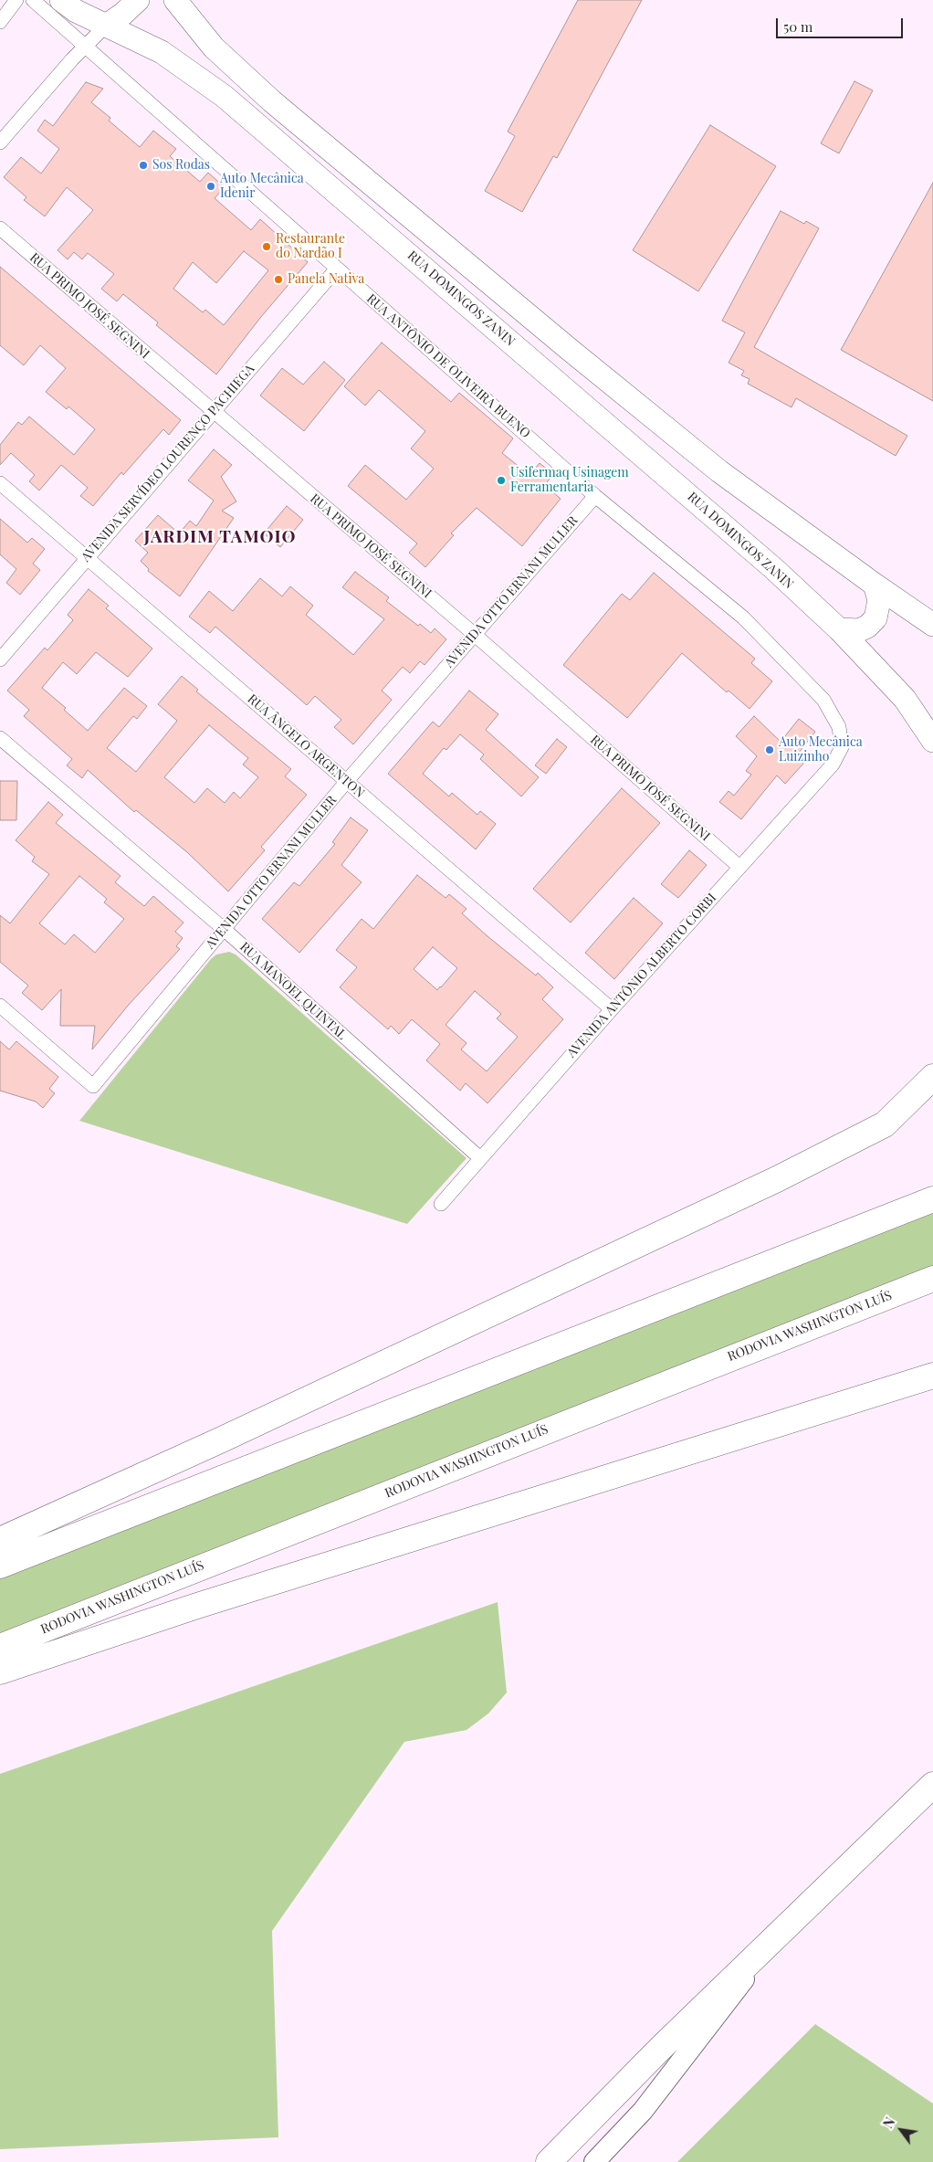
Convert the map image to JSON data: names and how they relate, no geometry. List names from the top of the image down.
{
  "streets": {
    "highway": ["RODOVIA WASHINGTON LUÍS"],
    "main road": ["RUA DOMINGOS ZANIN"],
    "street": [
      "RUA PRIMO JOSÉ SEGNINI",
      "RUA ANTÔNIO DE OLIVEIRA BUENO",
      "AVENIDA SERVÍDEO LOURENÇO PACHIEGA",
      "AVENIDA OTTO ERNANI MULLER",
      "RUA ÂNGELO ARGENTON",
      "AVENIDA ANTÔNIO ALBERTO CORBI",
      "RUA MANOEL QUINTAL"
    ]
  },
  "crossings": [
    ["RUA PRIMO JOSÉ SEGNINI", "AVENIDA SERVÍDEO LOURENÇO PACHIEGA"],
    ["RUA PRIMO JOSÉ SEGNINI", "AVENIDA OTTO ERNANI MULLER"],
    ["RUA PRIMO JOSÉ SEGNINI", "AVENIDA ANTÔNIO ALBERTO CORBI"],
    ["RUA ANTÔNIO DE OLIVEIRA BUENO", "AVENIDA SERVÍDEO LOURENÇO PACHIEGA"],
    ["RUA ANTÔNIO DE OLIVEIRA BUENO", "AVENIDA OTTO ERNANI MULLER"],
    ["RUA ANTÔNIO DE OLIVEIRA BUENO", "AVENIDA ANTÔNIO ALBERTO CORBI"],
    ["AVENIDA SERVÍDEO LOURENÇO PACHIEGA", "RUA ÂNGELO ARGENTON"],
    ["AVENIDA OTTO ERNANI MULLER", "RUA ÂNGELO ARGENTON"],
    ["AVENIDA OTTO ERNANI MULLER", "RUA MANOEL QUINTAL"],
    ["RUA ÂNGELO ARGENTON", "AVENIDA ANTÔNIO ALBERTO CORBI"],
    ["AVENIDA ANTÔNIO ALBERTO CORBI", "RUA MANOEL QUINTAL"]
  ],
  "districts": ["JARDIM TAMOIO"],
  "places": [
    "Sos Rodas",
    "Auto Mecânica Idenir",
    "Restaurante do Nardão I",
    "Panela Nativa",
    "Usifermaq Usinagem Ferramentaria",
    "Auto Mecânica Luizinho"
  ],
  "scale_bar": "50 m",
  "north": "top left"
}
